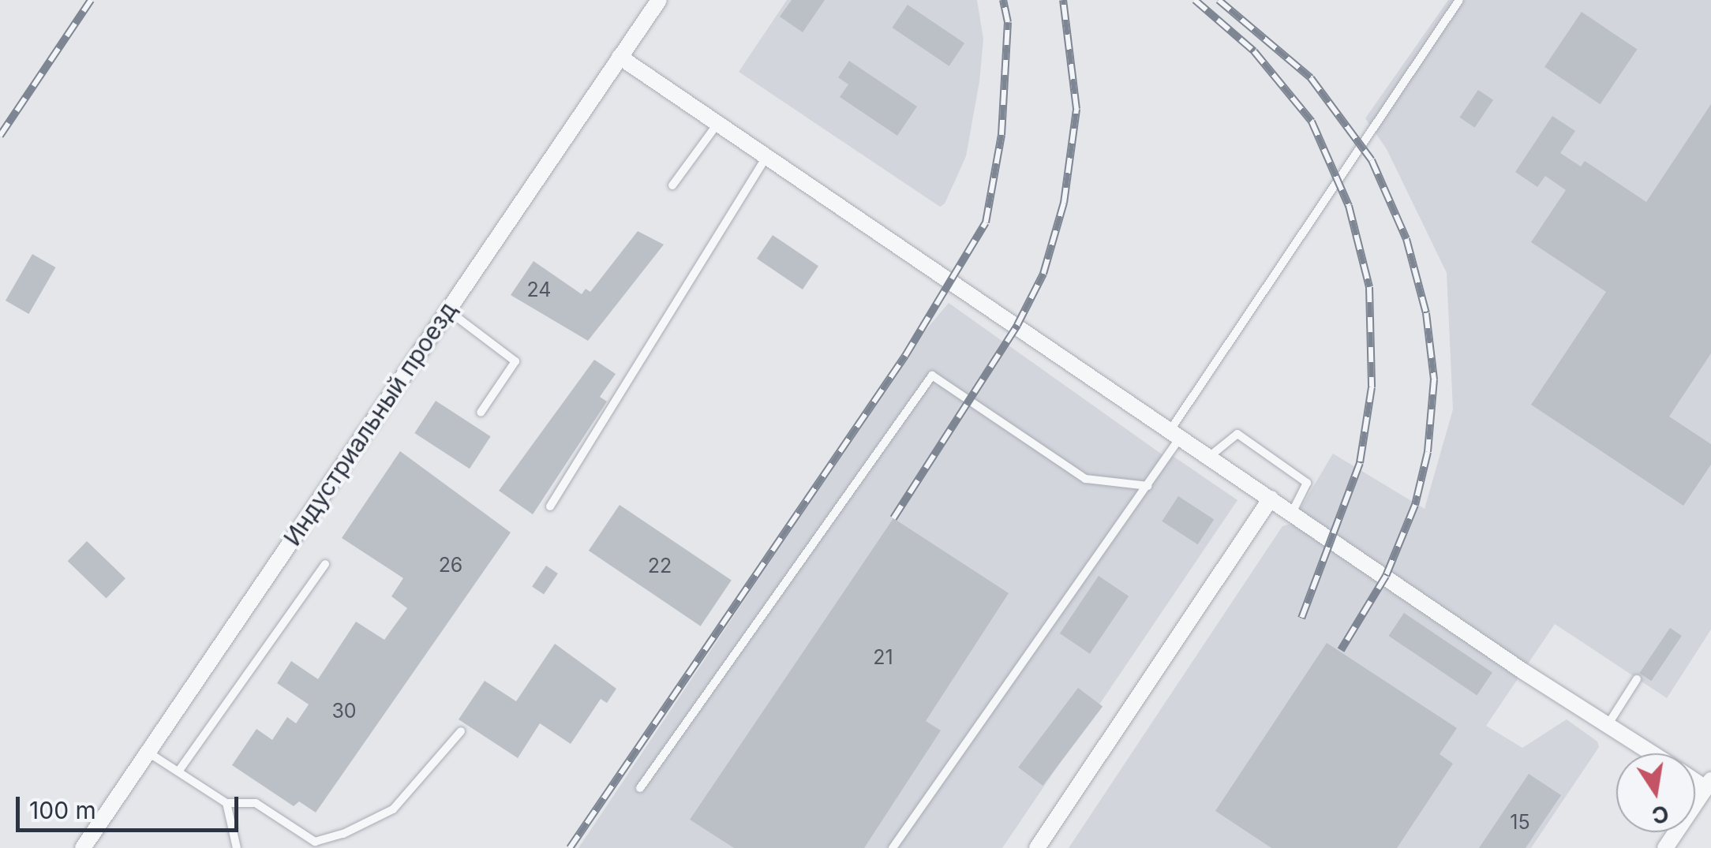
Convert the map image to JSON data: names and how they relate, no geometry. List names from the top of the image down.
{
  "streets": {
    "street": ["Индустриальный проезд"]
  },
  "house_numbers": [
    "24",
    "26",
    "22",
    "21",
    "30",
    "15"
  ],
  "scale_bar": "100 m",
  "north": "bottom"
}
